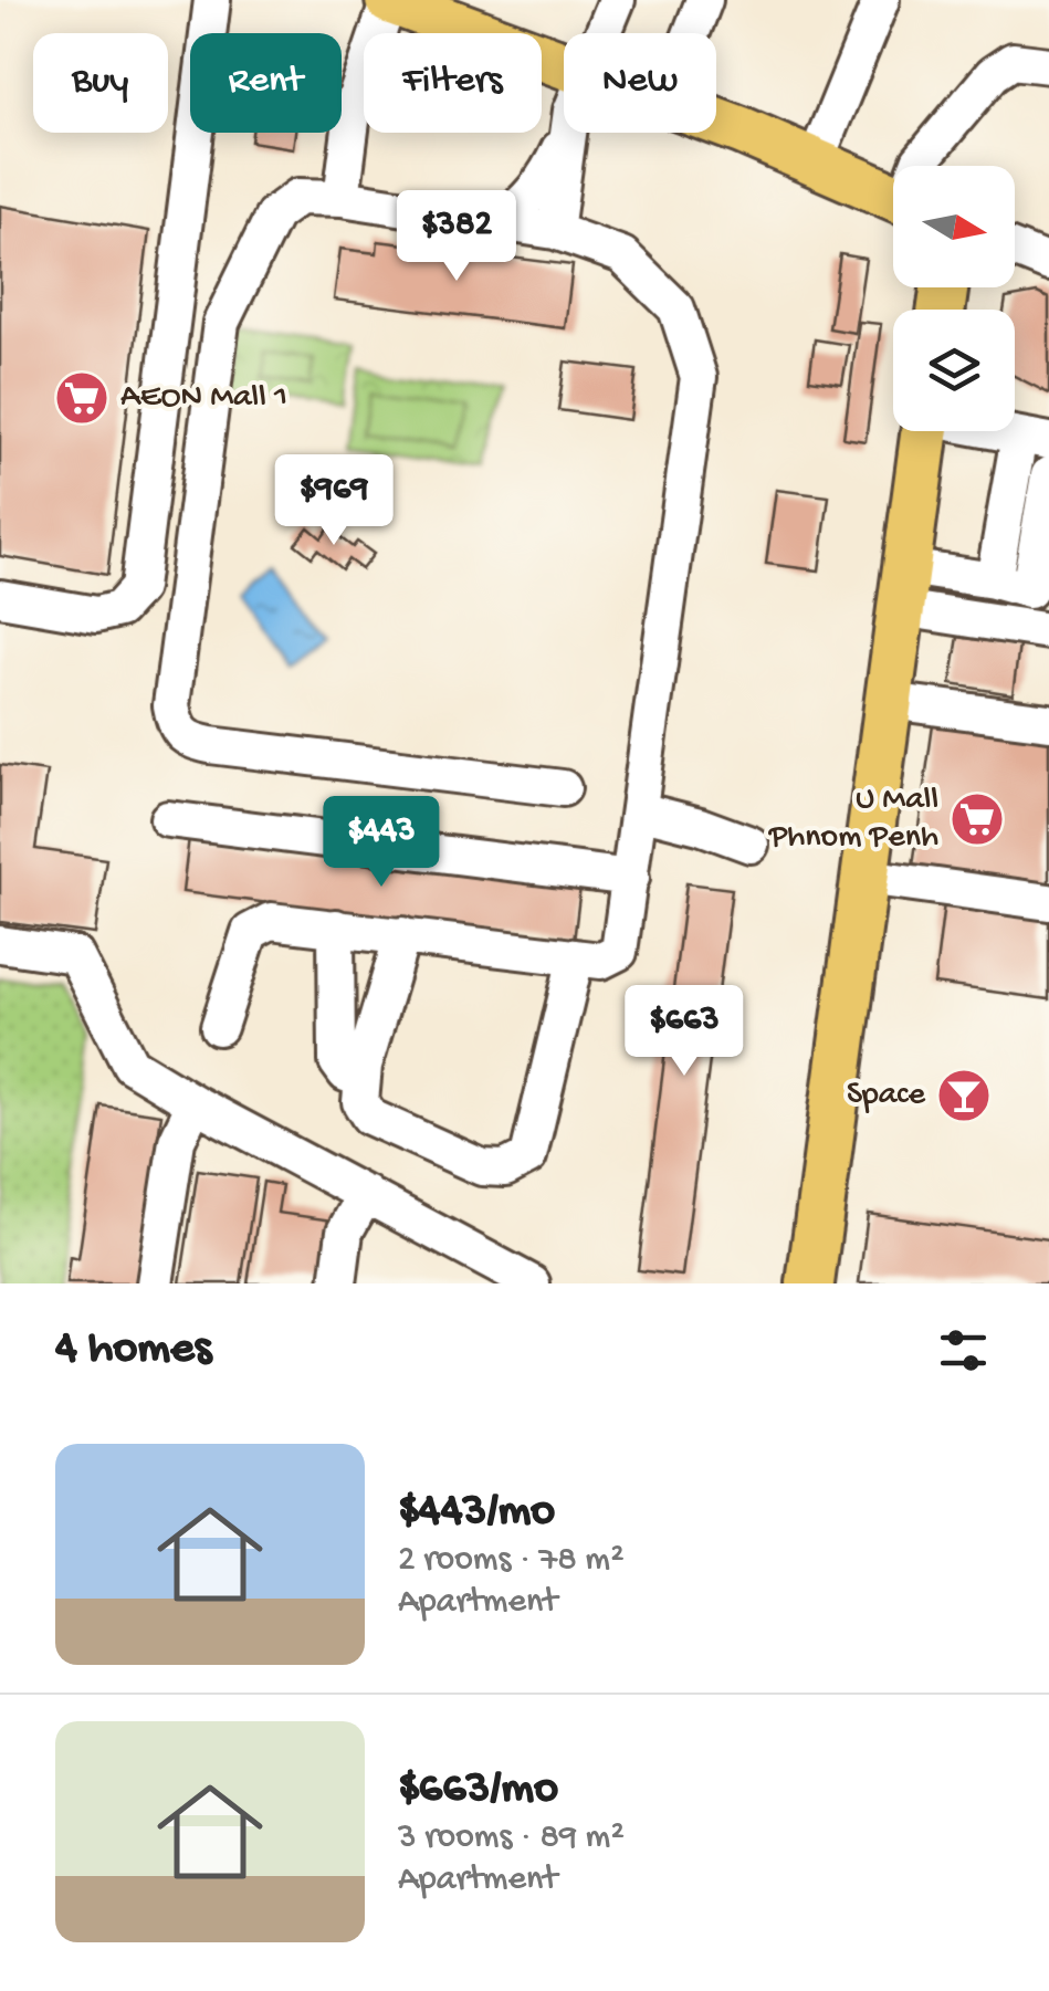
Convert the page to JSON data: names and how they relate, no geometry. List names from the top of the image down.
{
  "places": {
    "supermarket": ["AEON Mall 1", "U Mall Phnom Penh"],
    "bar": ["Space"]
  },
  "north": "right",
  "page": {
    "chip": [
      "Buy",
      "Rent",
      "Filters",
      "New"
    ],
    "price": [
      "$382",
      "$969",
      "$443",
      "$663"
    ],
    "heading": "4 homes",
    "list": [
      {
        "name": "$443/mo",
        "note": "2 rooms · 78 m² · Apartment"
      },
      {
        "name": "$663/mo",
        "note": "3 rooms · 89 m² · Apartment"
      }
    ]
  }
}
